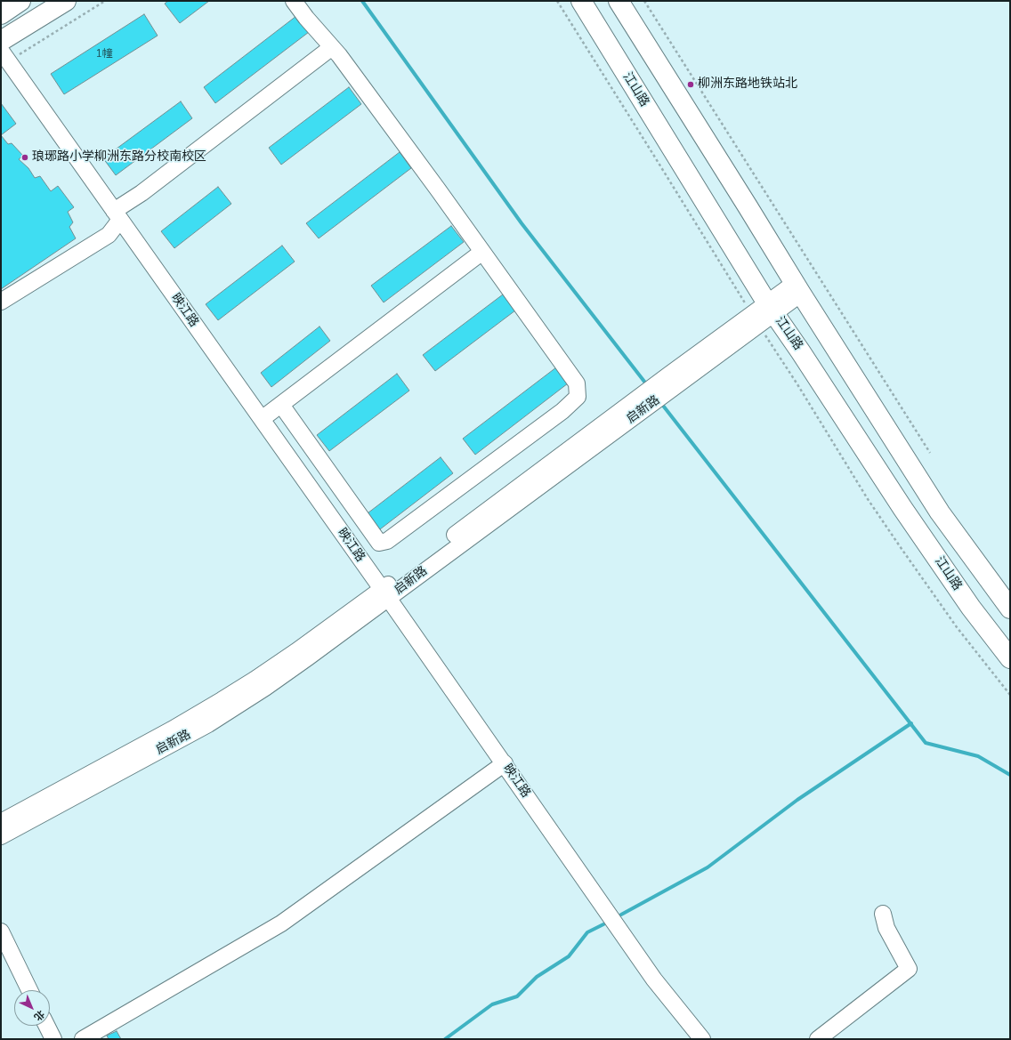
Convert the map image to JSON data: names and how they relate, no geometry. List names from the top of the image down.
{
  "streets": {
    "main road": ["江山路"],
    "street": ["映江路", "启新路"]
  },
  "crossings": [
    ["江山路", "启新路"],
    ["映江路", "启新路"]
  ],
  "places": ["柳洲东路地铁站北", "琅琊路小学柳洲东路分校南校区"],
  "house_numbers": ["1幢"],
  "north": "bottom right"
}
